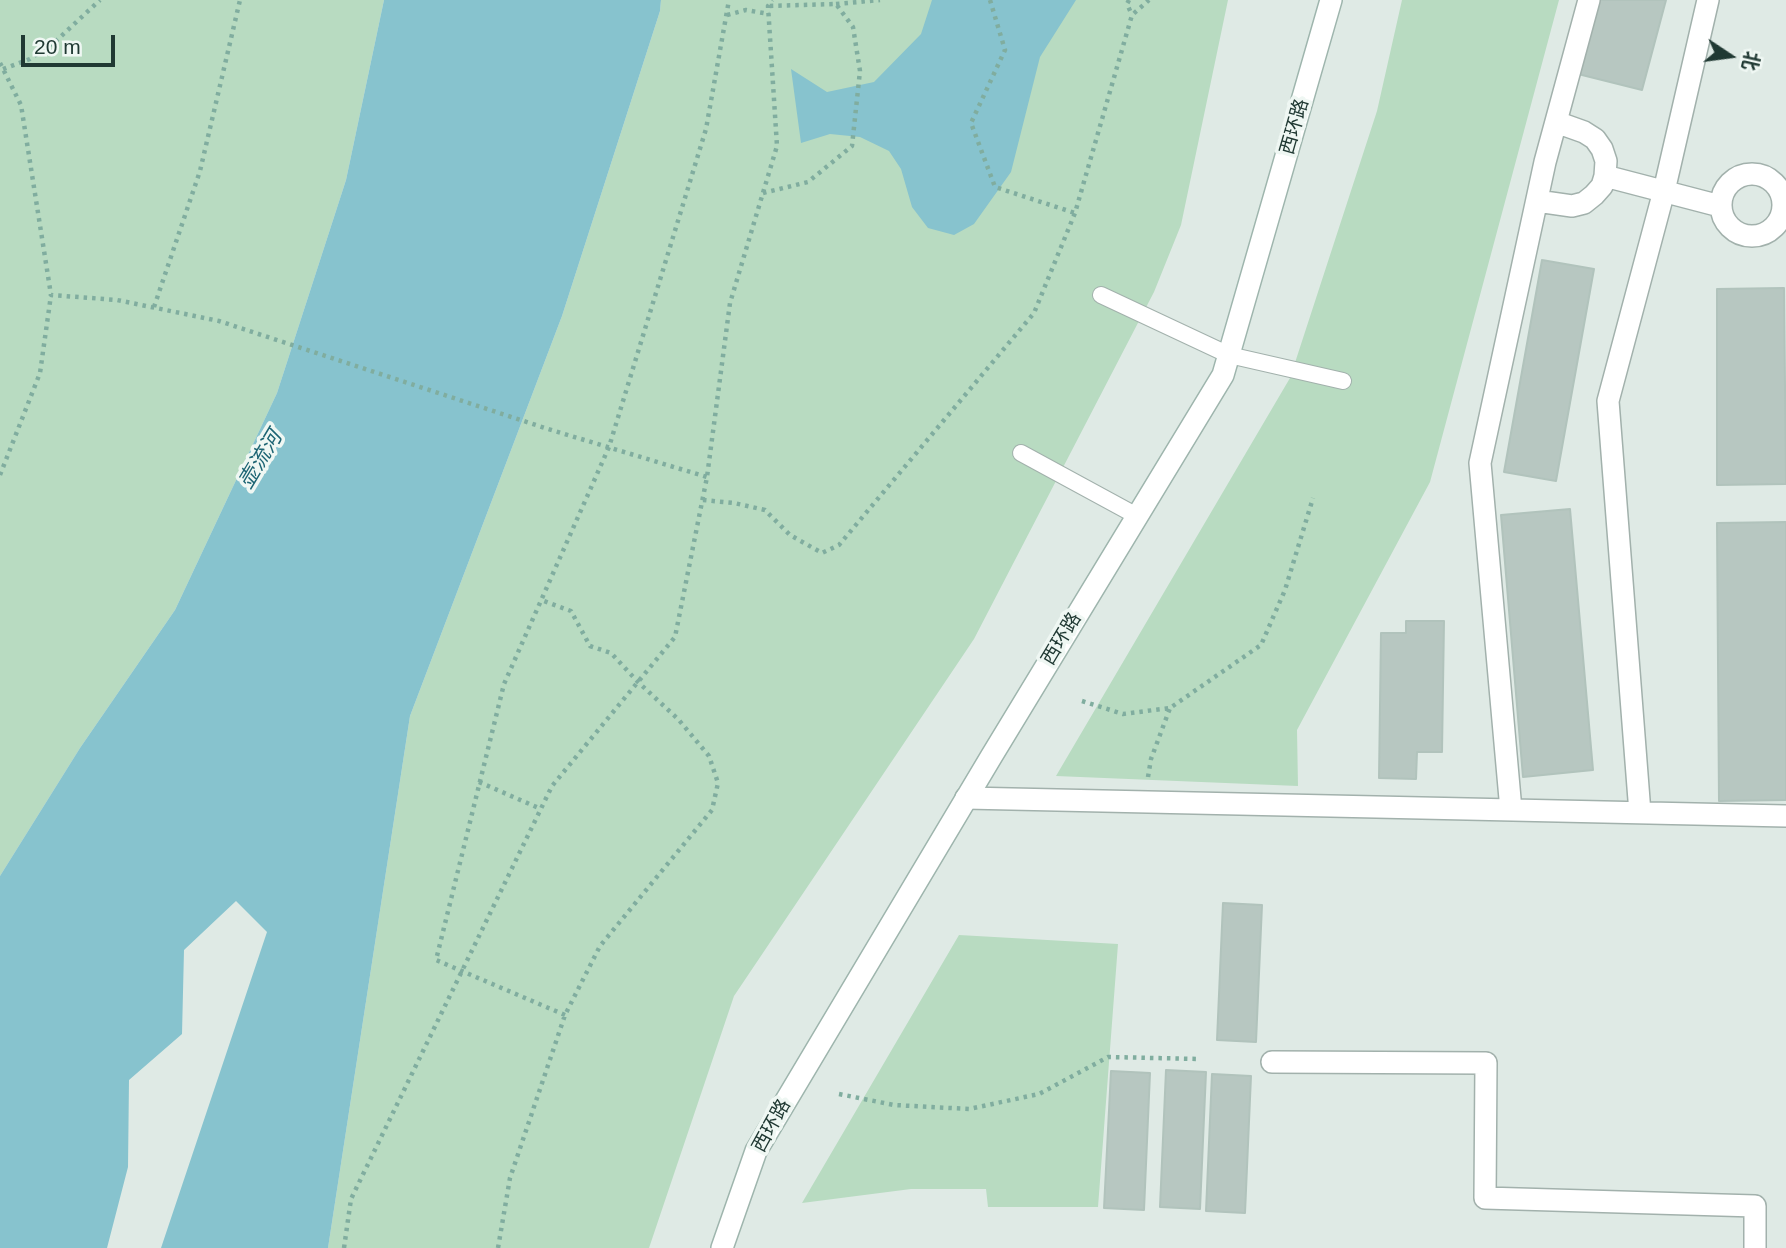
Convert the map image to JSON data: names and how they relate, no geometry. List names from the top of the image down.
{
  "streets": {
    "street": ["西环路"]
  },
  "water": ["壶流河"],
  "scale_bar": "20 m",
  "north": "right"
}
